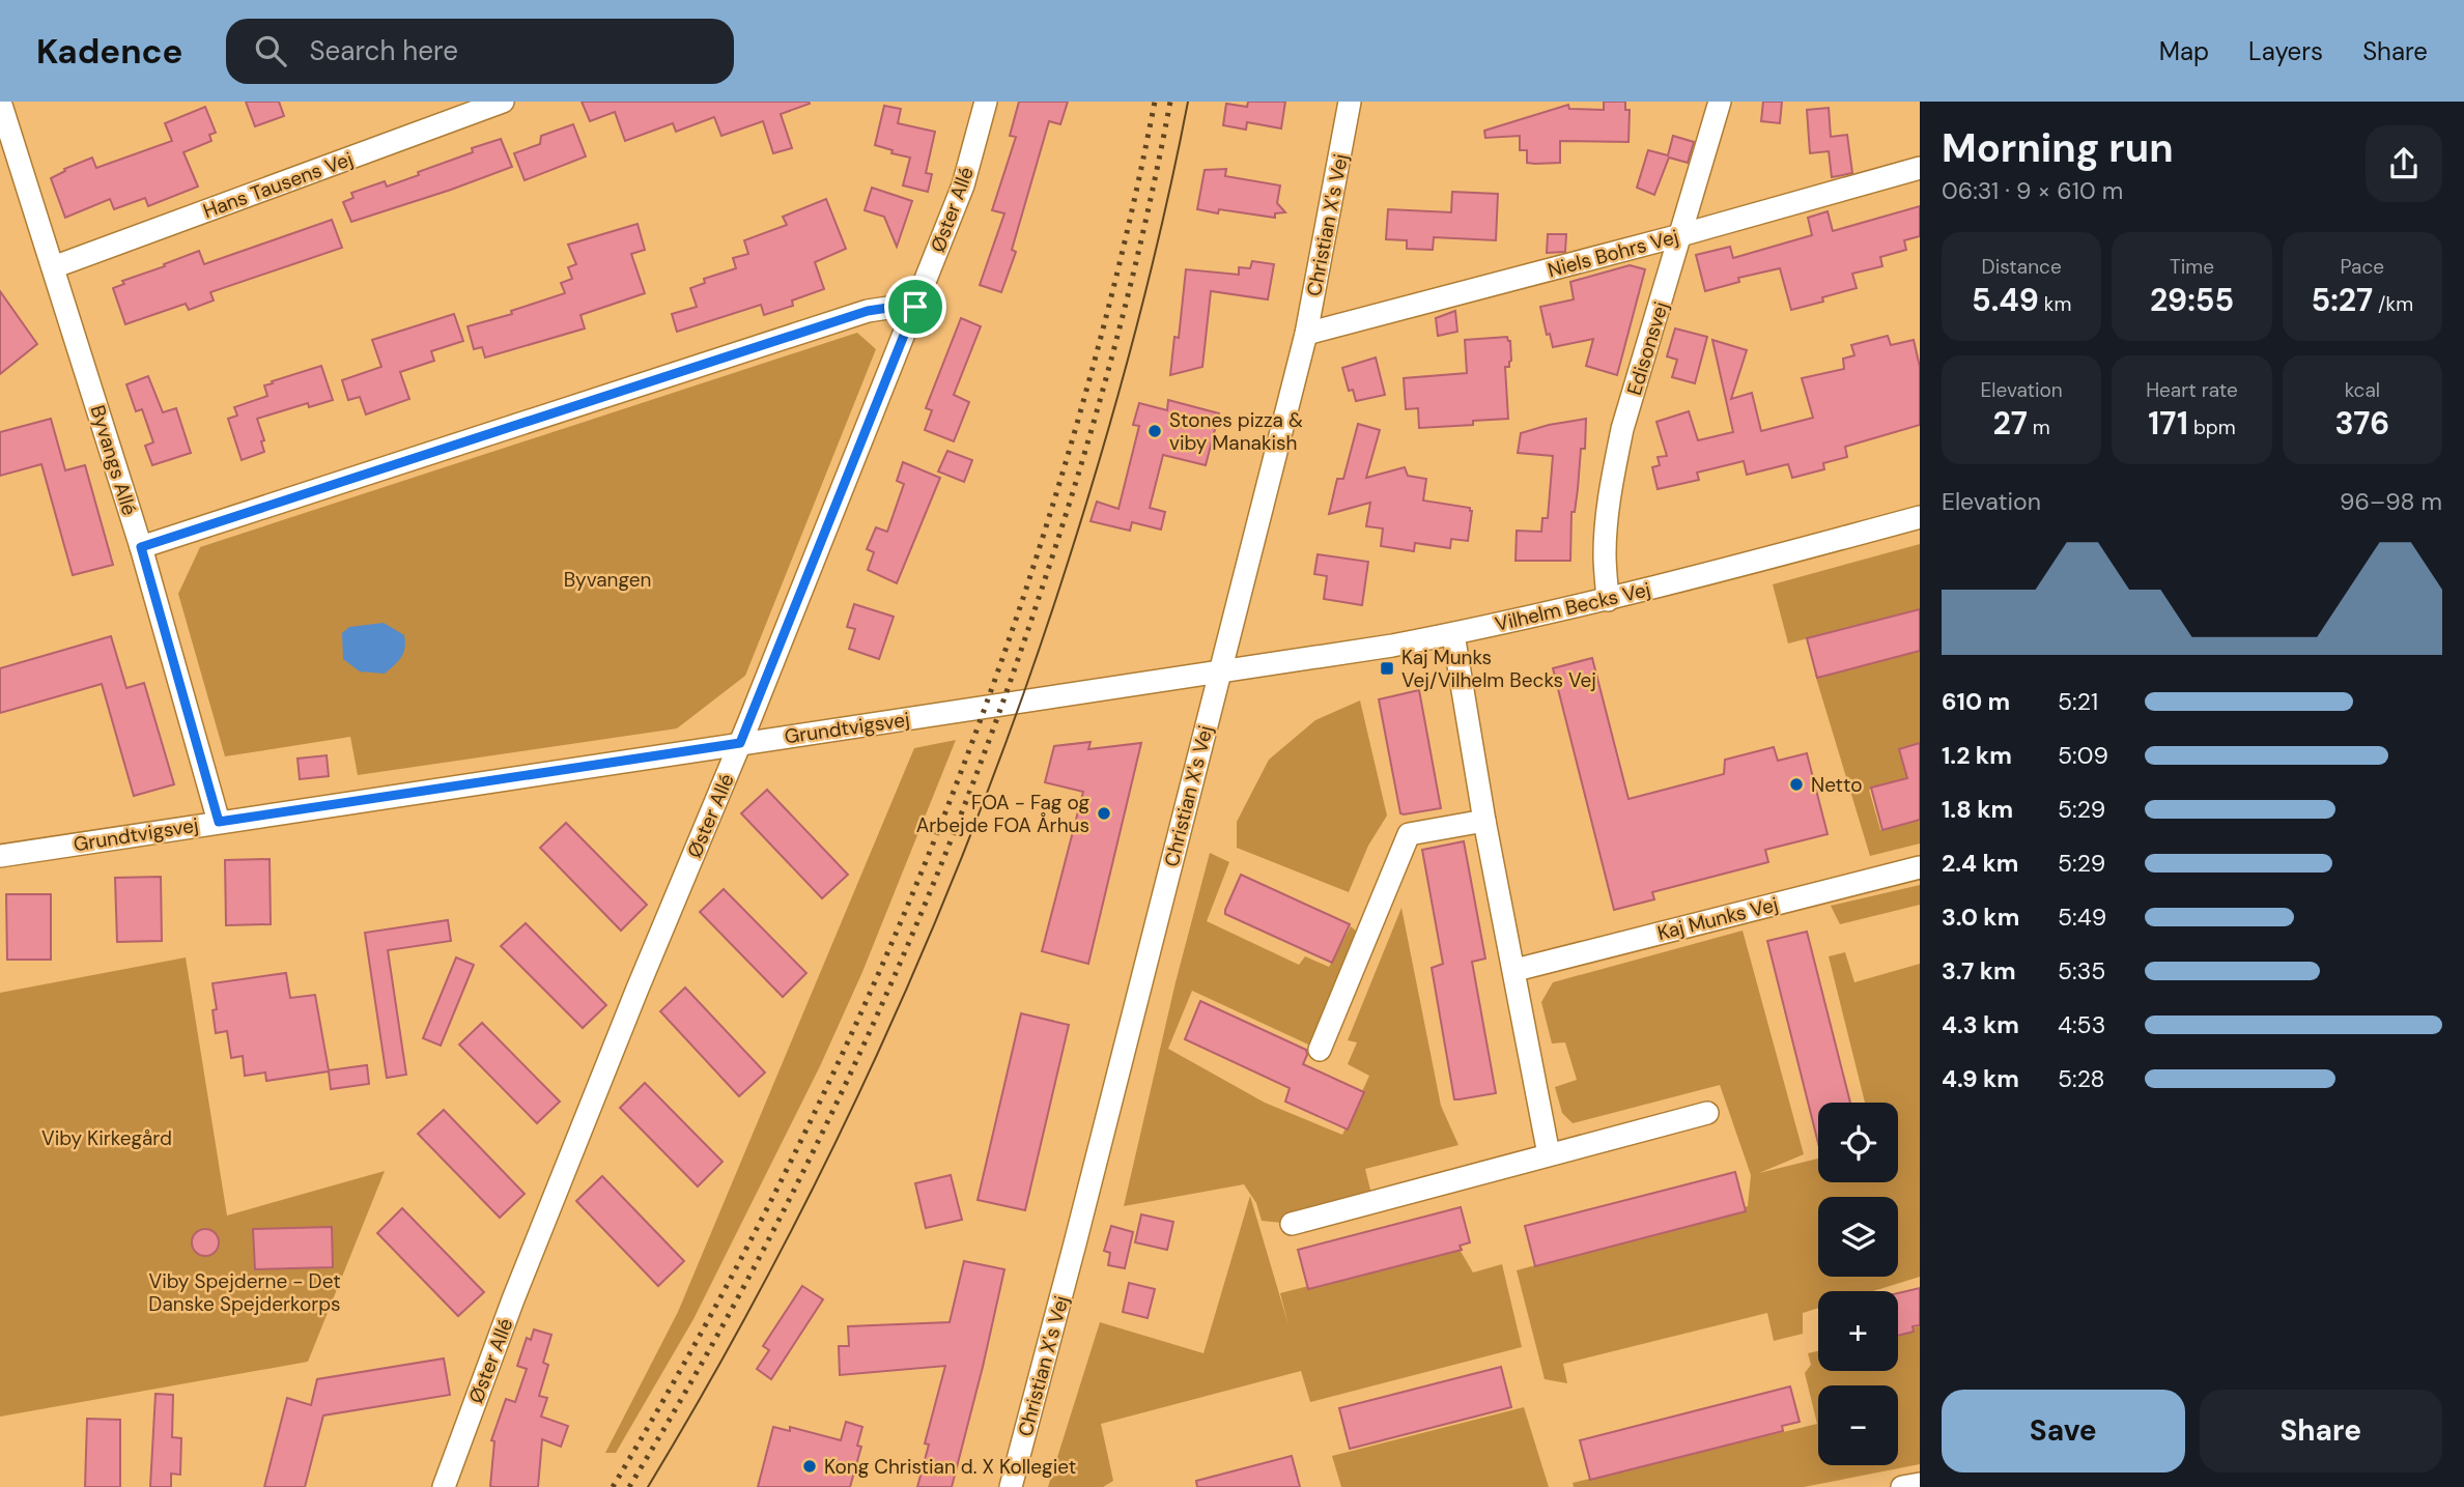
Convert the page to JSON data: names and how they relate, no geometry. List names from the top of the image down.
{
  "streets": {
    "street": [
      "Hans Tausens Vej",
      "Øster Allé",
      "Christian X's Vej",
      "Niels Bohrs Vej",
      "Edisonsvej",
      "Byvangs Allé",
      "Vilhelm Becks Vej",
      "Grundtvigsvej",
      "Kaj Munks Vej"
    ]
  },
  "crossings": [
    ["Hans Tausens Vej", "Byvangs Allé"],
    ["Øster Allé", "Grundtvigsvej"],
    ["Christian X's Vej", "Niels Bohrs Vej"],
    ["Christian X's Vej", "Vilhelm Becks Vej"],
    ["Christian X's Vej", "Grundtvigsvej"],
    ["Niels Bohrs Vej", "Edisonsvej"],
    ["Edisonsvej", "Vilhelm Becks Vej"],
    ["Byvangs Allé", "Grundtvigsvej"],
    ["Vilhelm Becks Vej", "Grundtvigsvej"]
  ],
  "parks": ["Byvangen", "Viby Kirkegård", "Viby Spejderne - Det Danske Spejderkorps"],
  "places": {
    "other": [
      "Stones pizza & viby Manakish",
      "Netto",
      "FOA - Fag og Arbejde FOA Århus",
      "Kong Christian d. X Kollegiet"
    ],
    "transit": ["Kaj Munks Vej/Vilhelm Becks Vej"]
  },
  "page": {
    "header": "Kadence",
    "search": "Search here",
    "nav": ["Map", "Layers", "Share"],
    "heading": ["Morning run", "06:31 · 9 × 610 m"],
    "stats": [
      ["Distance", "5.49 km"],
      ["Time", "29:55"],
      ["Pace", "5:27 /km"],
      ["Elevation", "27 m"],
      ["Heart rate", "171 bpm"],
      ["kcal", "376"]
    ],
    "chart": ["Elevation", "96–98 m"],
    "list": [
      {
        "name": "610 m",
        "note": "5:21"
      },
      {
        "name": "1.2 km",
        "note": "5:09"
      },
      {
        "name": "1.8 km",
        "note": "5:29"
      },
      {
        "name": "2.4 km",
        "note": "5:29"
      },
      {
        "name": "3.0 km",
        "note": "5:49"
      },
      {
        "name": "3.7 km",
        "note": "5:35"
      },
      {
        "name": "4.3 km",
        "note": "4:53"
      },
      {
        "name": "4.9 km",
        "note": "5:28"
      }
    ],
    "map_buttons": ["+", "−"],
    "buttons": ["Save", "Share"]
  }
}
